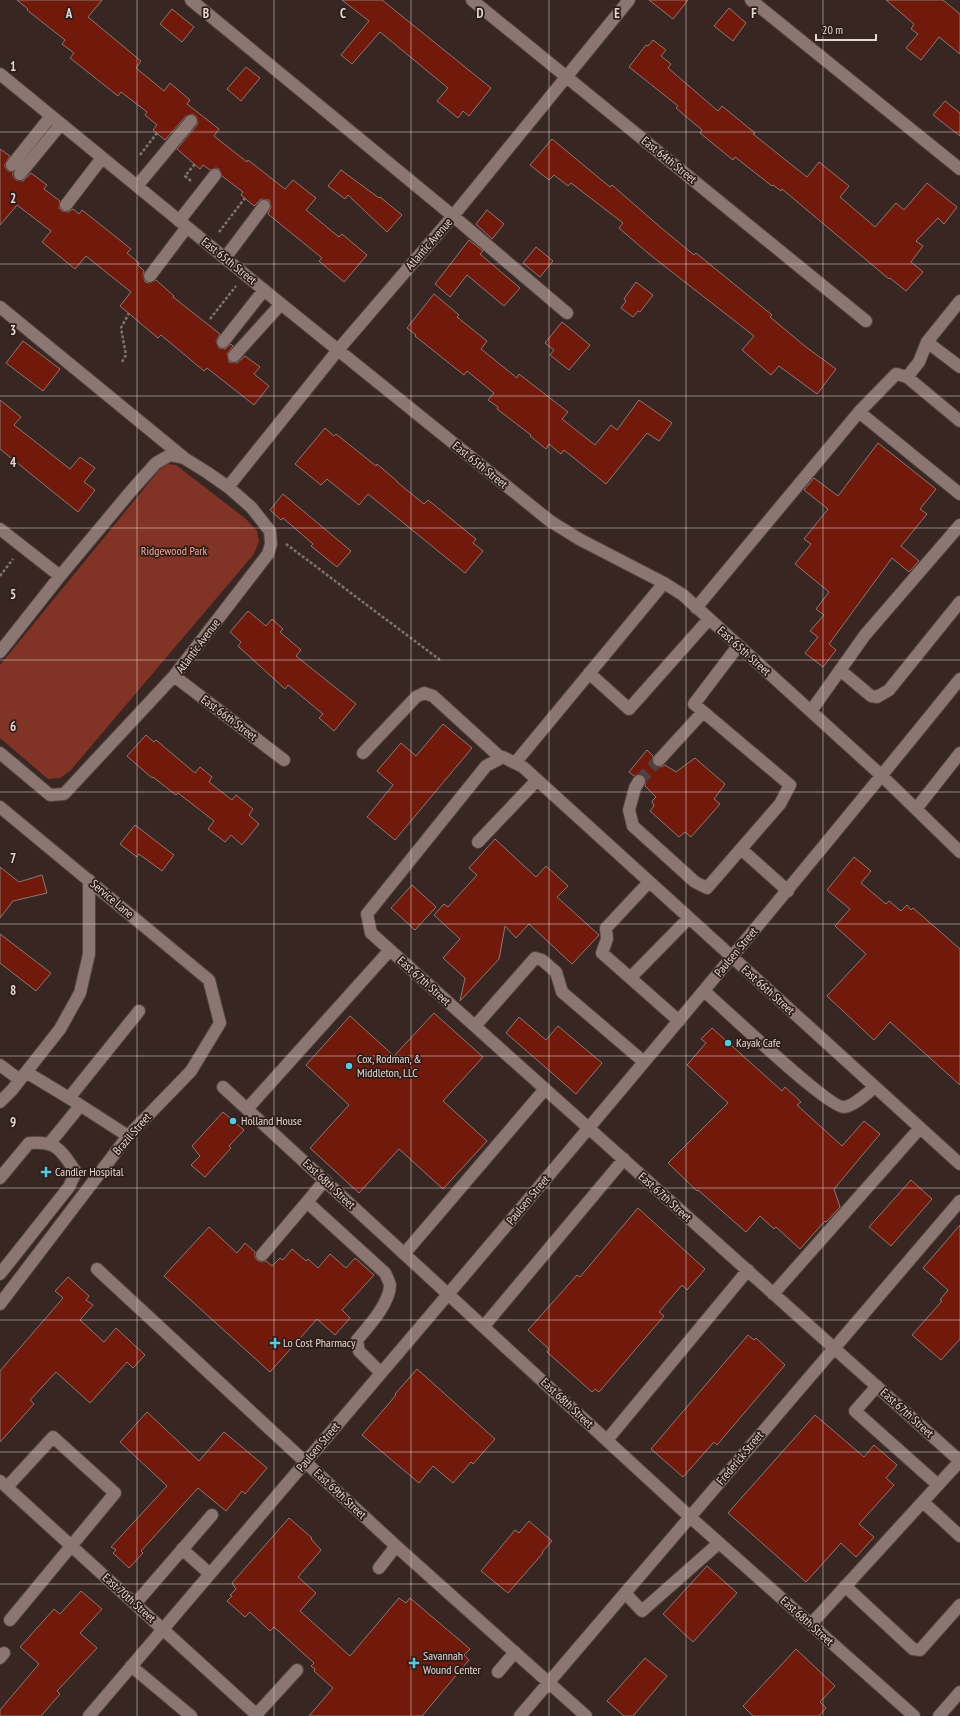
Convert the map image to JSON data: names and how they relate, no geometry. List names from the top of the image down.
{
  "streets": {
    "street": [
      "East 64th Street",
      "Atlantic Avenue",
      "East 65th Street",
      "East 66th Street",
      "Service Lane",
      "Paulsen Street",
      "East 67th Street",
      "Brazil Street",
      "East 68th Street",
      "Frederick Street",
      "East 69th Street",
      "East 70th Street"
    ]
  },
  "crossings": [
    ["East 64th Street", "Atlantic Avenue"],
    ["Atlantic Avenue", "East 65th Street"],
    ["Atlantic Avenue", "East 66th Street"],
    ["East 65th Street", "Paulsen Street"],
    ["East 66th Street", "Paulsen Street"],
    ["Service Lane", "Brazil Street"],
    ["Paulsen Street", "East 67th Street"],
    ["Paulsen Street", "East 68th Street"],
    ["Paulsen Street", "East 69th Street"],
    ["Paulsen Street", "East 70th Street"],
    ["East 67th Street", "Frederick Street"],
    ["East 68th Street", "Frederick Street"],
    ["Frederick Street", "East 69th Street"]
  ],
  "parks": ["Ridgewood Park"],
  "places": {
    "other": ["Kayak Cafe", "Cox, Rodman, & Middleton, LLC", "Holland House"],
    "health": ["Candler Hospital", "Lo Cost Pharmacy", "Savannah Wound Center"]
  },
  "scale_bar": "20 m",
  "grid": {
    "columns": [
      "A",
      "B",
      "C",
      "D",
      "E",
      "F"
    ],
    "rows": [
      "1",
      "2",
      "3",
      "4",
      "5",
      "6",
      "7",
      "8",
      "9"
    ]
  }
}
